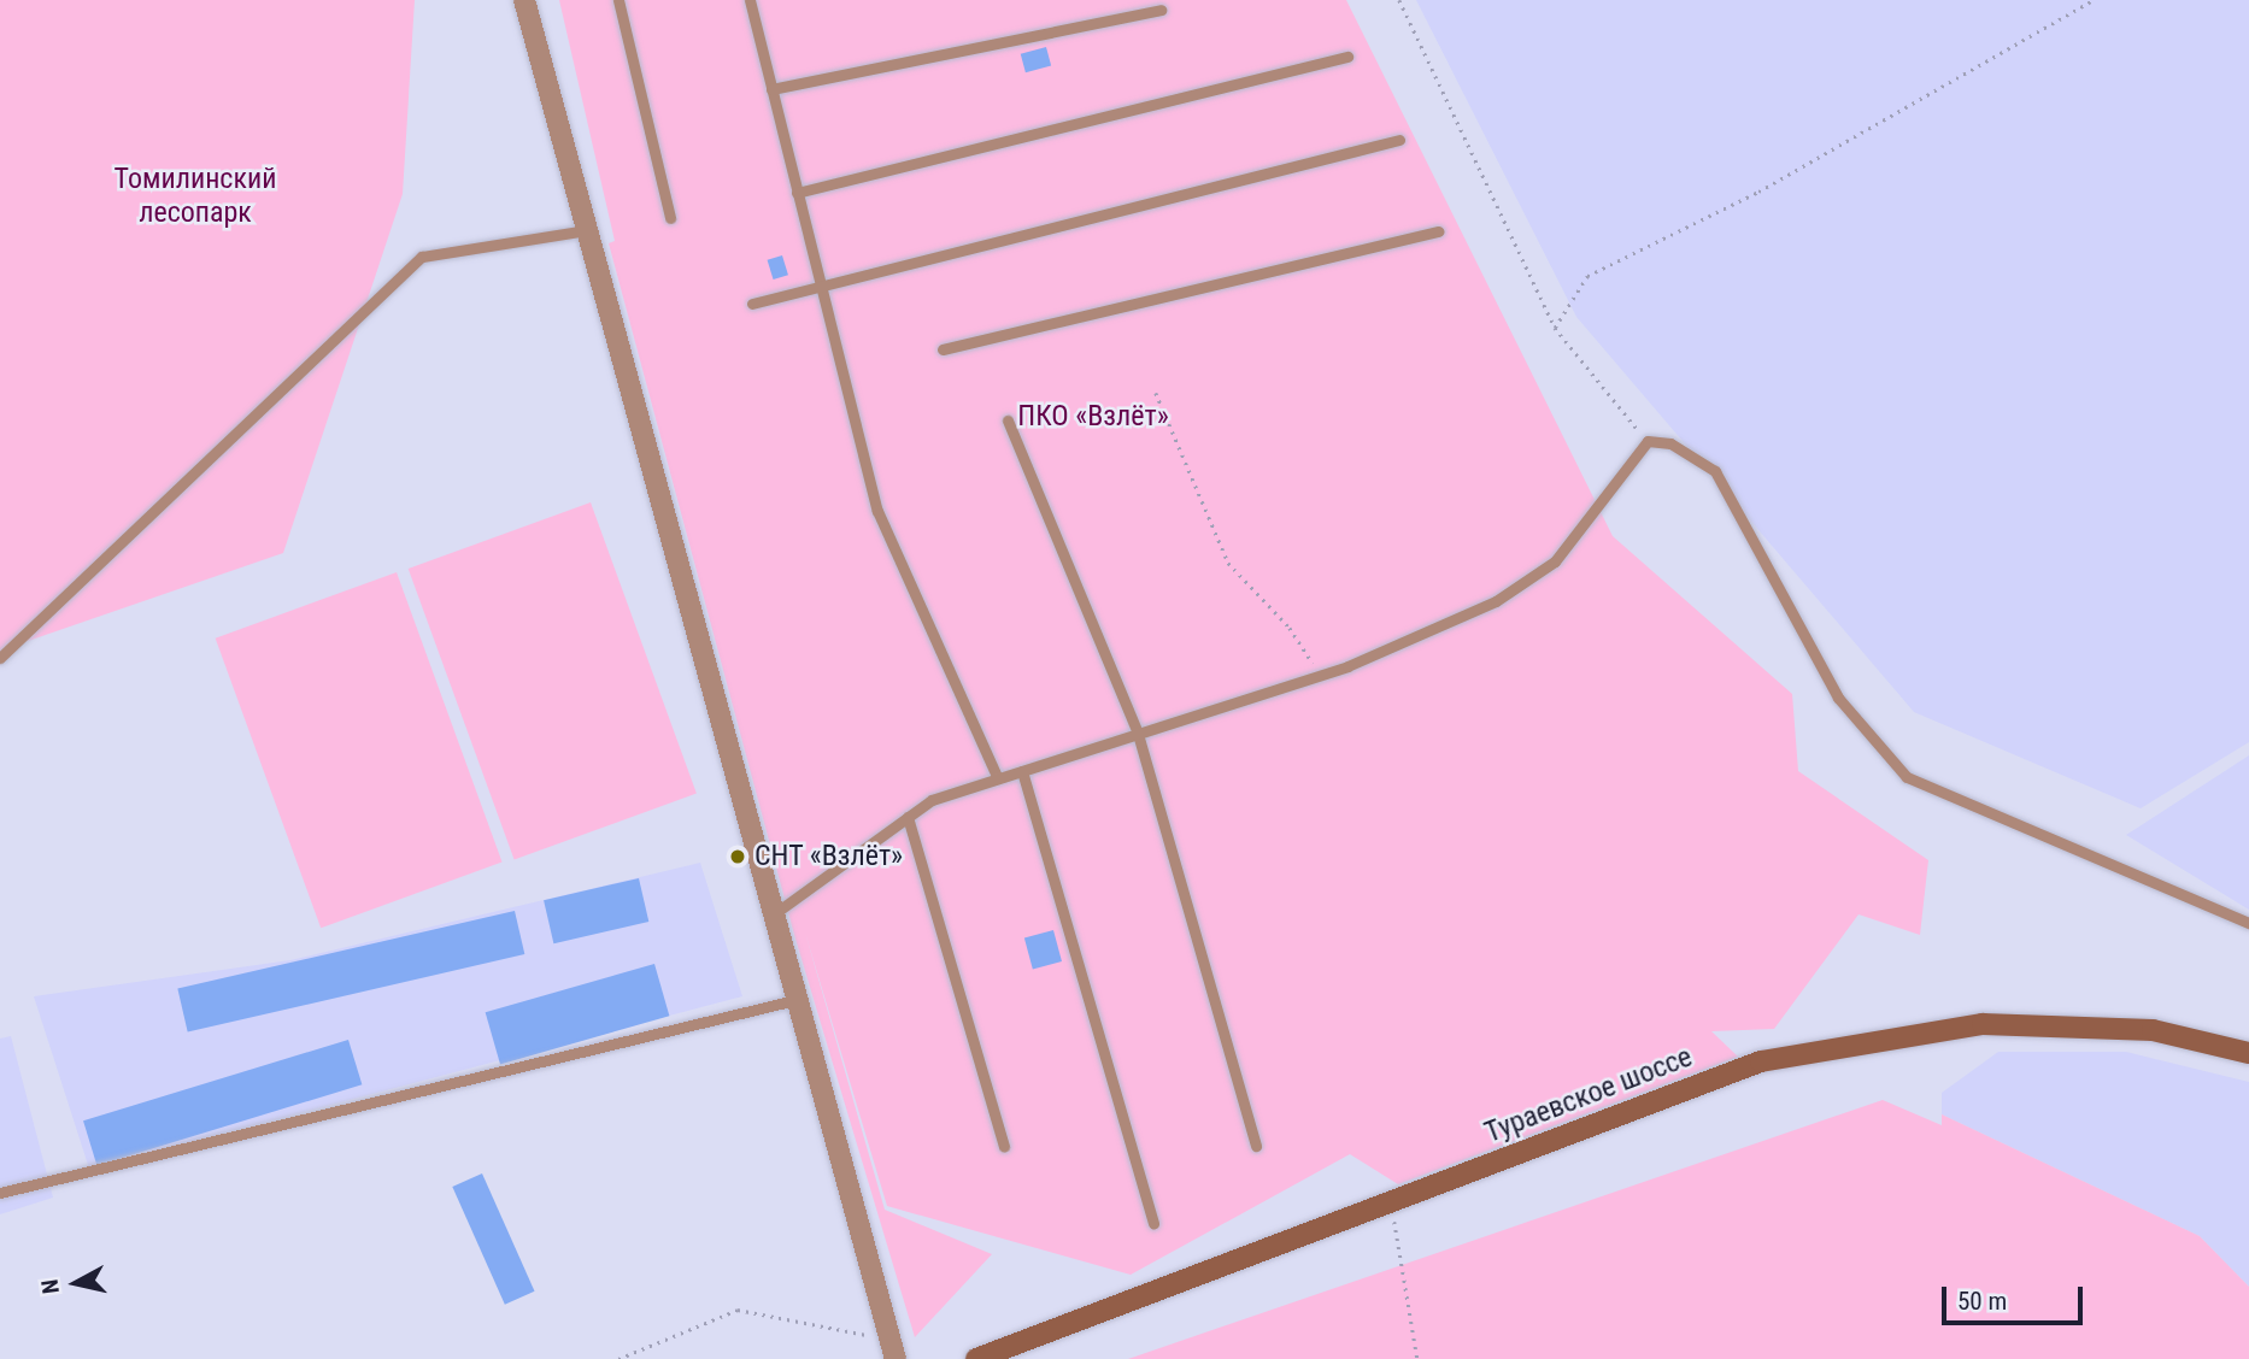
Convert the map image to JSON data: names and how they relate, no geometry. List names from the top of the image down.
{
  "streets": {
    "main road": ["Тураевское шоссе"]
  },
  "parks": ["Томилинский лесопарк", "ПКО «Взлёт»"],
  "places": ["СНТ «Взлёт»"],
  "scale_bar": "50 m",
  "north": "left"
}
